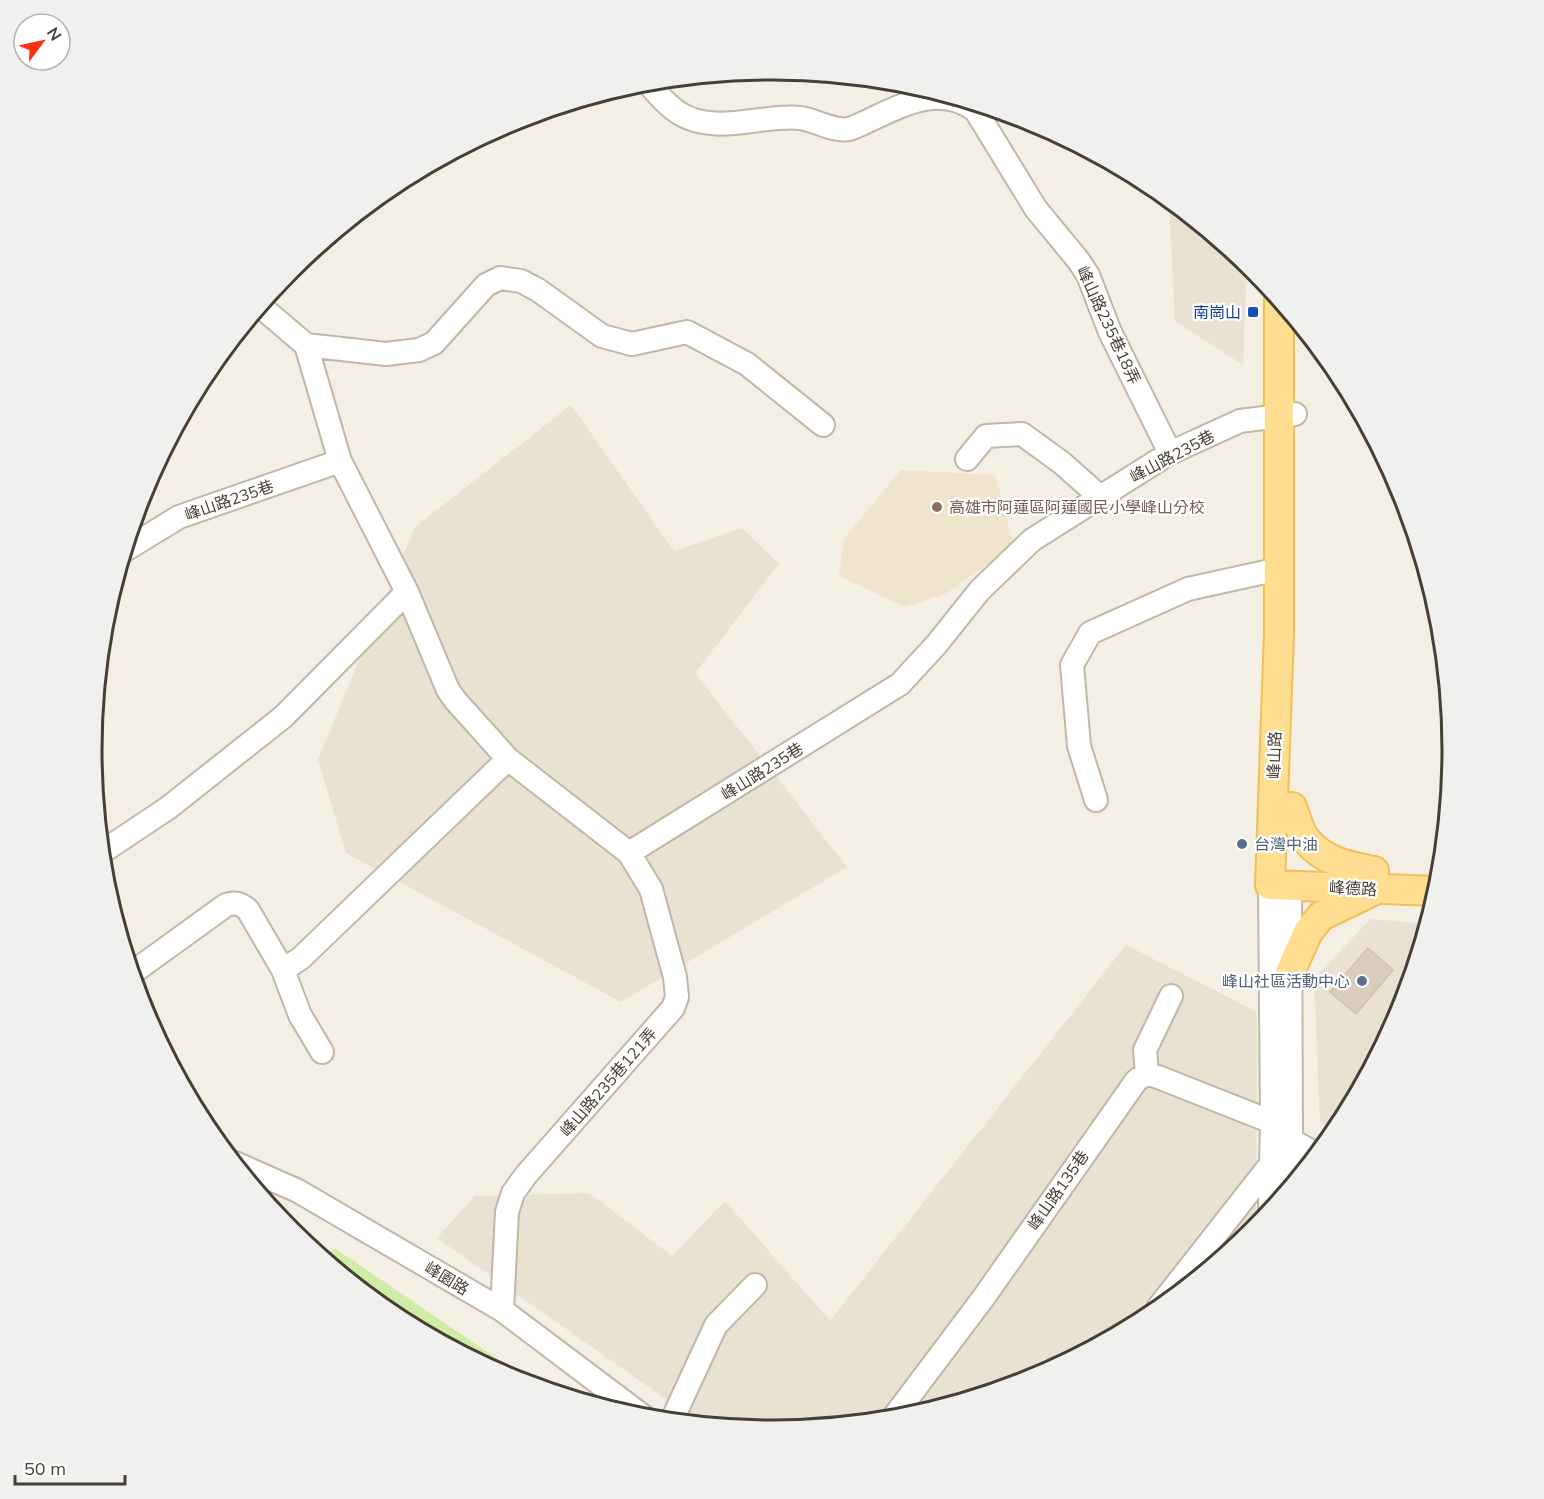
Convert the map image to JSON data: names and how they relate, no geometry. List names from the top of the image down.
{
  "streets": {
    "main road": ["峰山路", "峰德路"],
    "street": [
      "峰山路235巷18弄",
      "峰山路235巷",
      "峰山路235巷121弄",
      "峰山路135巷",
      "峰園路"
    ]
  },
  "crossings": [
    ["峰山路235巷18弄", "峰山路235巷"],
    ["峰山路235巷", "峰山路"],
    ["峰山路235巷", "峰山路235巷121弄"],
    ["峰山路", "峰德路"],
    ["峰山路235巷121弄", "峰園路"]
  ],
  "places": {
    "transit": ["南崗山"],
    "other": ["高雄市阿蓮區阿蓮國民小學峰山分校", "台灣中油", "峰山社區活動中心"]
  },
  "scale_bar": "50 m",
  "north": "top right"
}
